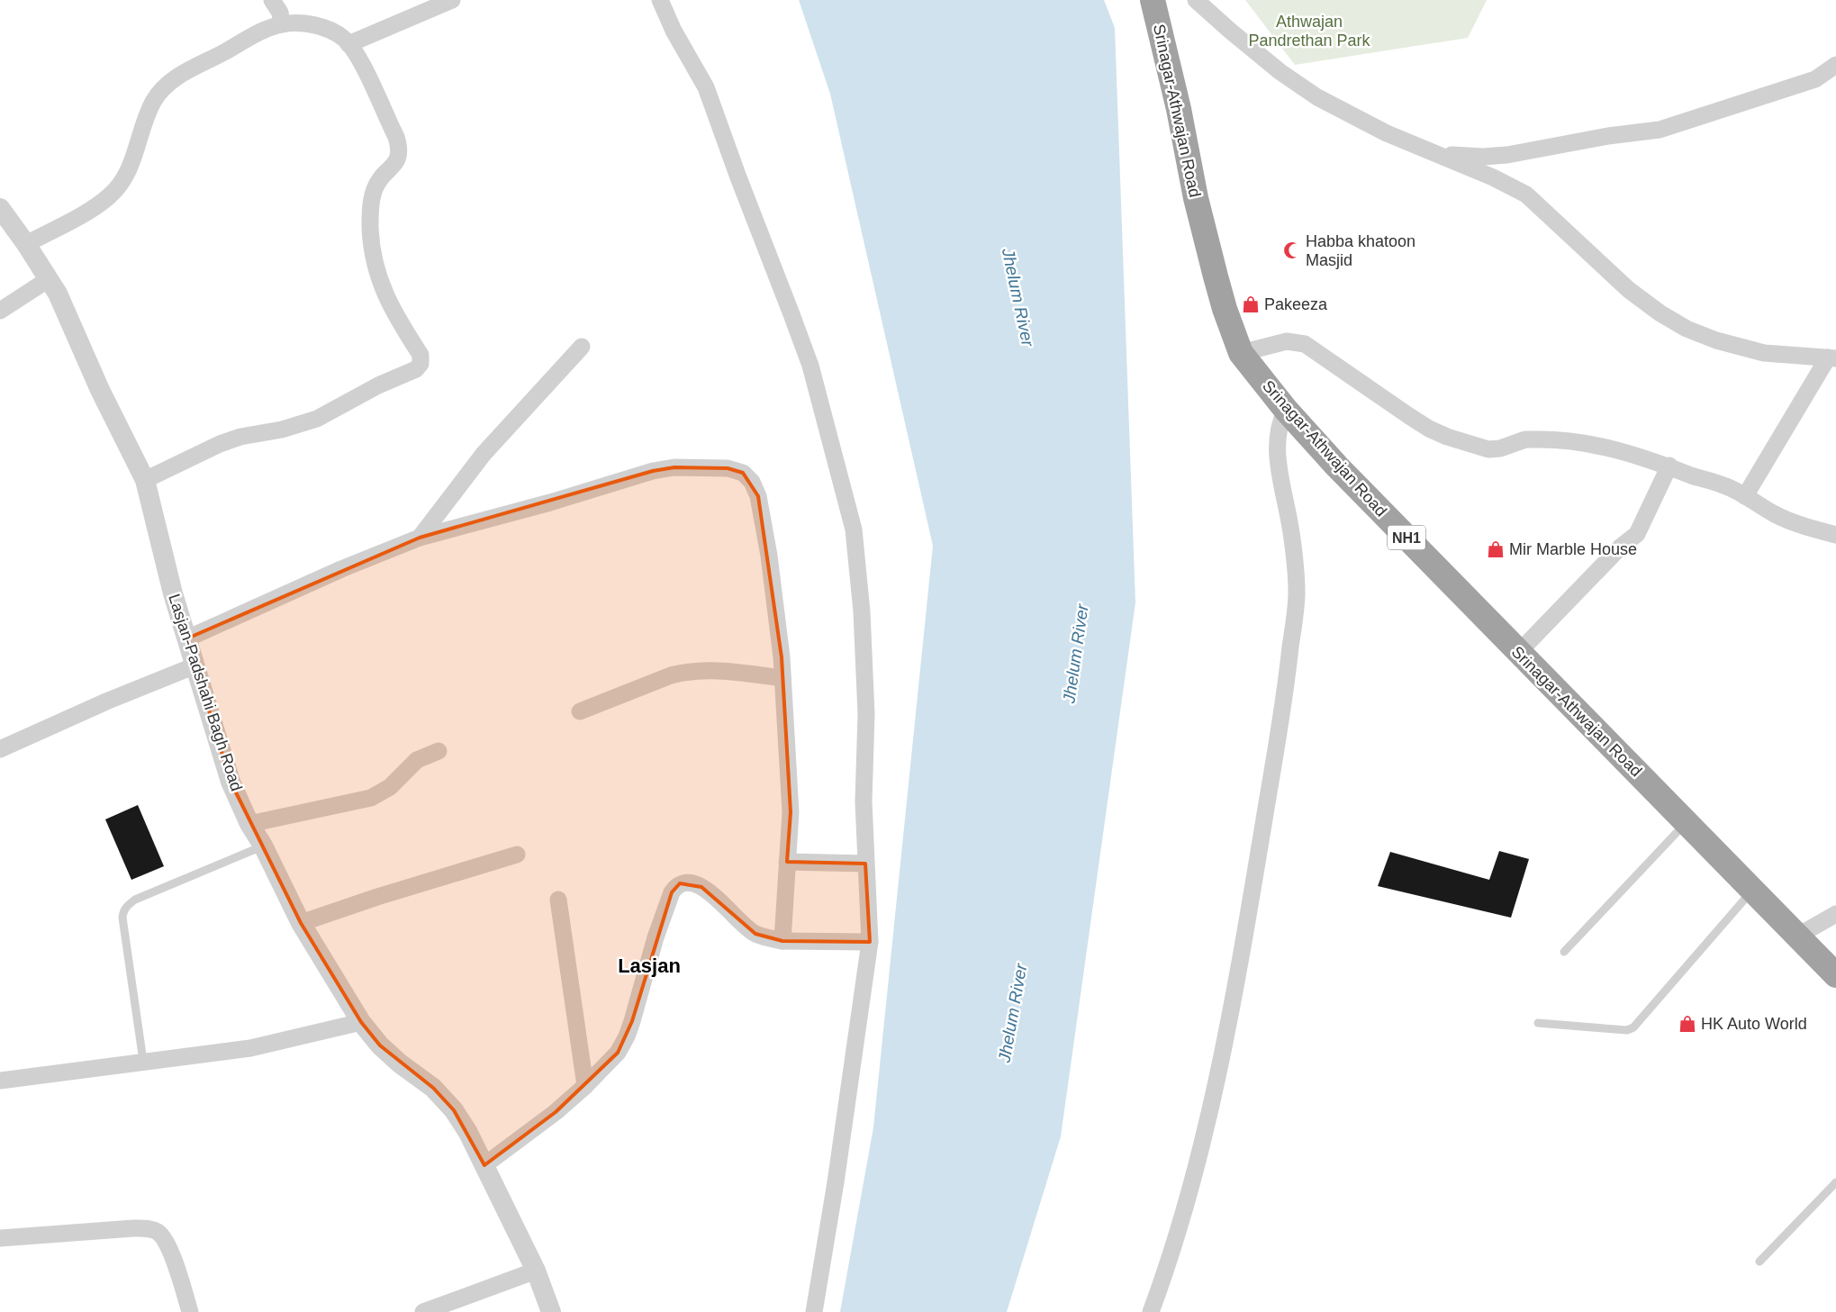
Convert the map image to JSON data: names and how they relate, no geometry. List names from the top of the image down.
{
  "streets": {
    "highway": ["Srinagar-Athwajan Road", "NH1"],
    "street": ["Lasjan-Padshahi Bagh Road"]
  },
  "districts": ["Lasjan"],
  "water": ["Jhelum River"],
  "parks": ["Athwajan Pandrethan Park"],
  "places": {
    "mosque": ["Habba khatoon Masjid"],
    "shop": ["Pakeeza", "Mir Marble House", "HK Auto World"]
  }
}
